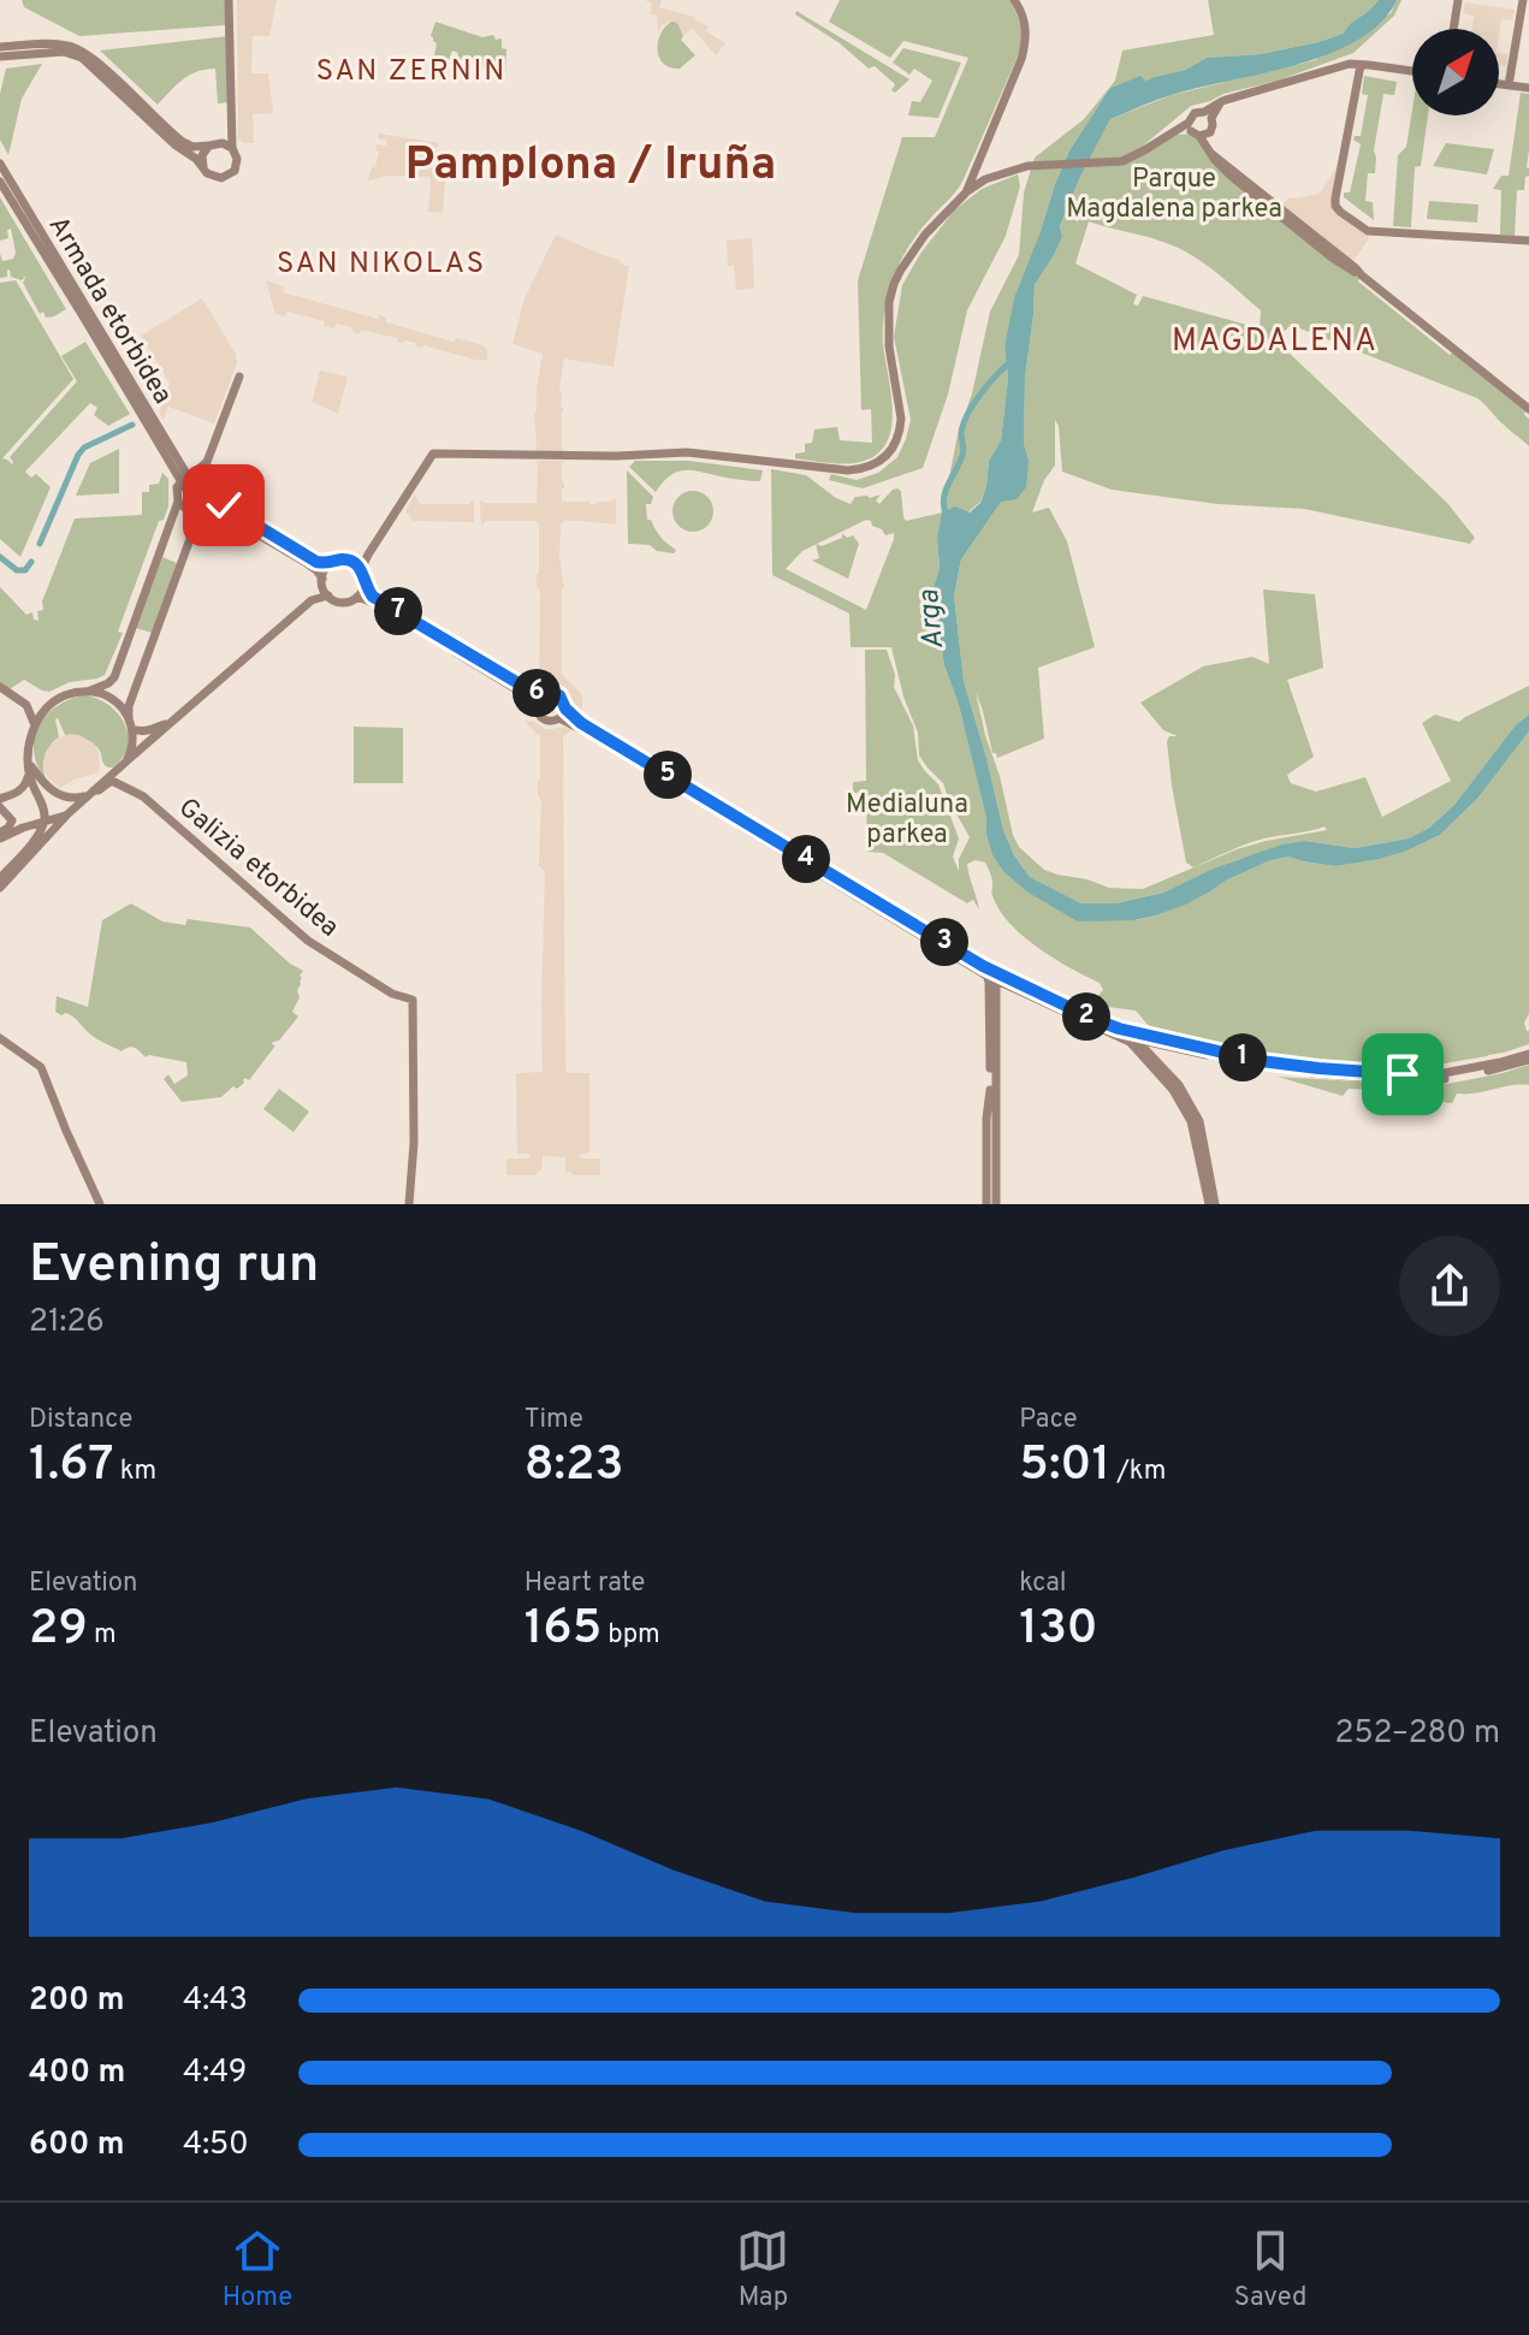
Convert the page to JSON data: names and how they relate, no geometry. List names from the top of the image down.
{
  "streets": {
    "main road": ["Armada etorbidea", "Galizia etorbidea"]
  },
  "districts": [
    "SAN ZERNIN",
    "Pamplona / Iruña",
    "SAN NIKOLAS",
    "MAGDALENA"
  ],
  "water": ["Arga"],
  "parks": ["Parque Magdalena parkea", "Medialuna parkea"],
  "north": "top right",
  "page": {
    "pins": [
      "7",
      "6",
      "5",
      "4",
      "3",
      "2",
      "1"
    ],
    "heading": ["Evening run", "21:26"],
    "stats": [
      ["Distance", "1.67 km"],
      ["Time", "8:23"],
      ["Pace", "5:01 /km"],
      ["Elevation", "29 m"],
      ["Heart rate", "165 bpm"],
      ["kcal", "130"]
    ],
    "chart": ["Elevation", "252–280 m"],
    "list": [
      {
        "name": "200 m",
        "note": "4:43"
      },
      {
        "name": "400 m",
        "note": "4:49"
      },
      {
        "name": "600 m",
        "note": "4:50"
      }
    ],
    "tabs": ["Home", "Map", "Saved"]
  }
}
